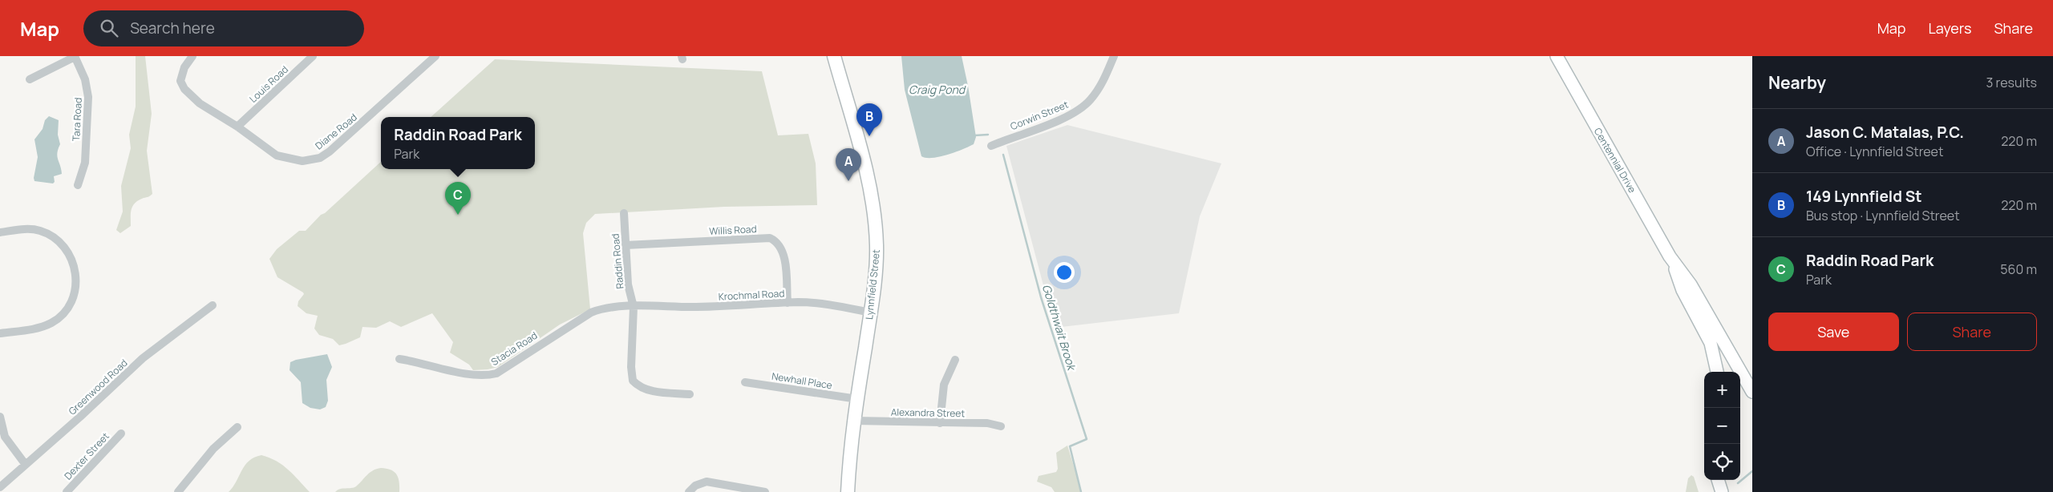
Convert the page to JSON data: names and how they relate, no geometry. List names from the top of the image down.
{
  "streets": {
    "main road": ["Lynnfield Street"],
    "street": [
      "Louis Road",
      "Corwin Street",
      "Tara Road",
      "Diane Road",
      "Centennial Drive",
      "Willis Road",
      "Raddin Road",
      "Krochmal Road",
      "Stacia Road",
      "Newhall Place",
      "Greenwood Road",
      "Alexandra Street",
      "Dexter Street"
    ]
  },
  "crossings": [
    ["Louis Road", "Diane Road"],
    ["Willis Road", "Raddin Road"],
    ["Willis Road", "Krochmal Road"],
    ["Raddin Road", "Krochmal Road"],
    ["Raddin Road", "Stacia Road"],
    ["Lynnfield Street", "Krochmal Road"],
    ["Lynnfield Street", "Newhall Place"],
    ["Lynnfield Street", "Alexandra Street"],
    ["Krochmal Road", "Stacia Road"]
  ],
  "water": ["Craig Pond", "Goldthwait Brook"],
  "page": {
    "header": "Map",
    "search": "Search here",
    "nav": ["Map", "Layers", "Share"],
    "heading": ["Nearby", "3 results"],
    "pins": ["B", "A", "C"],
    "list": [
      {
        "mark": "A",
        "name": "Jason C. Matalas, P.C.",
        "note": "Office · Lynnfield Street",
        "value": "220 m"
      },
      {
        "mark": "B",
        "name": "149 Lynnfield St",
        "note": "Bus stop · Lynnfield Street",
        "value": "220 m"
      },
      {
        "mark": "C",
        "name": "Raddin Road Park",
        "note": "Park",
        "value": "560 m"
      }
    ],
    "popup": ["Raddin Road Park", "Park"],
    "buttons": ["Save", "Share"],
    "map_buttons": ["+", "−"]
  }
}
